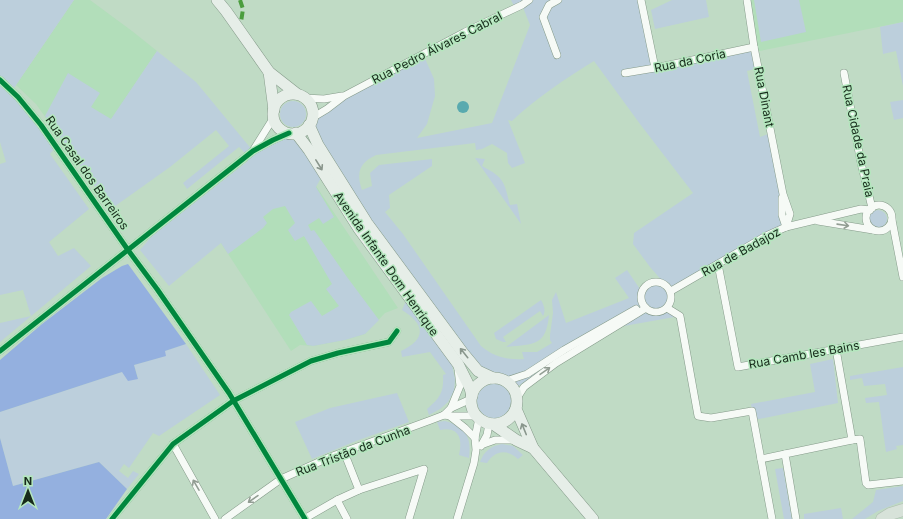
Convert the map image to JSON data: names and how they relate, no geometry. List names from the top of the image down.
{
  "streets": {
    "main road": ["Avenida Infante Dom Henrique"],
    "street": [
      "Rua Pedro Álvares Cabral",
      "Rua da Coria",
      "Rua Dinant",
      "Rua Cidade da Praia",
      "Rua Casal dos Barreiros",
      "Rua de Badajoz",
      "Rua Camb les Bains",
      "Rua Tristão da Cunha"
    ]
  },
  "crossings": [
    ["Rua da Coria", "Rua Dinant"],
    ["Rua Dinant", "Rua de Badajoz"],
    ["Rua Casal dos Barreiros", "Rua Tristão da Cunha"],
    ["Rua de Badajoz", "Rua Camb les Bains"]
  ],
  "north": "top"
}
